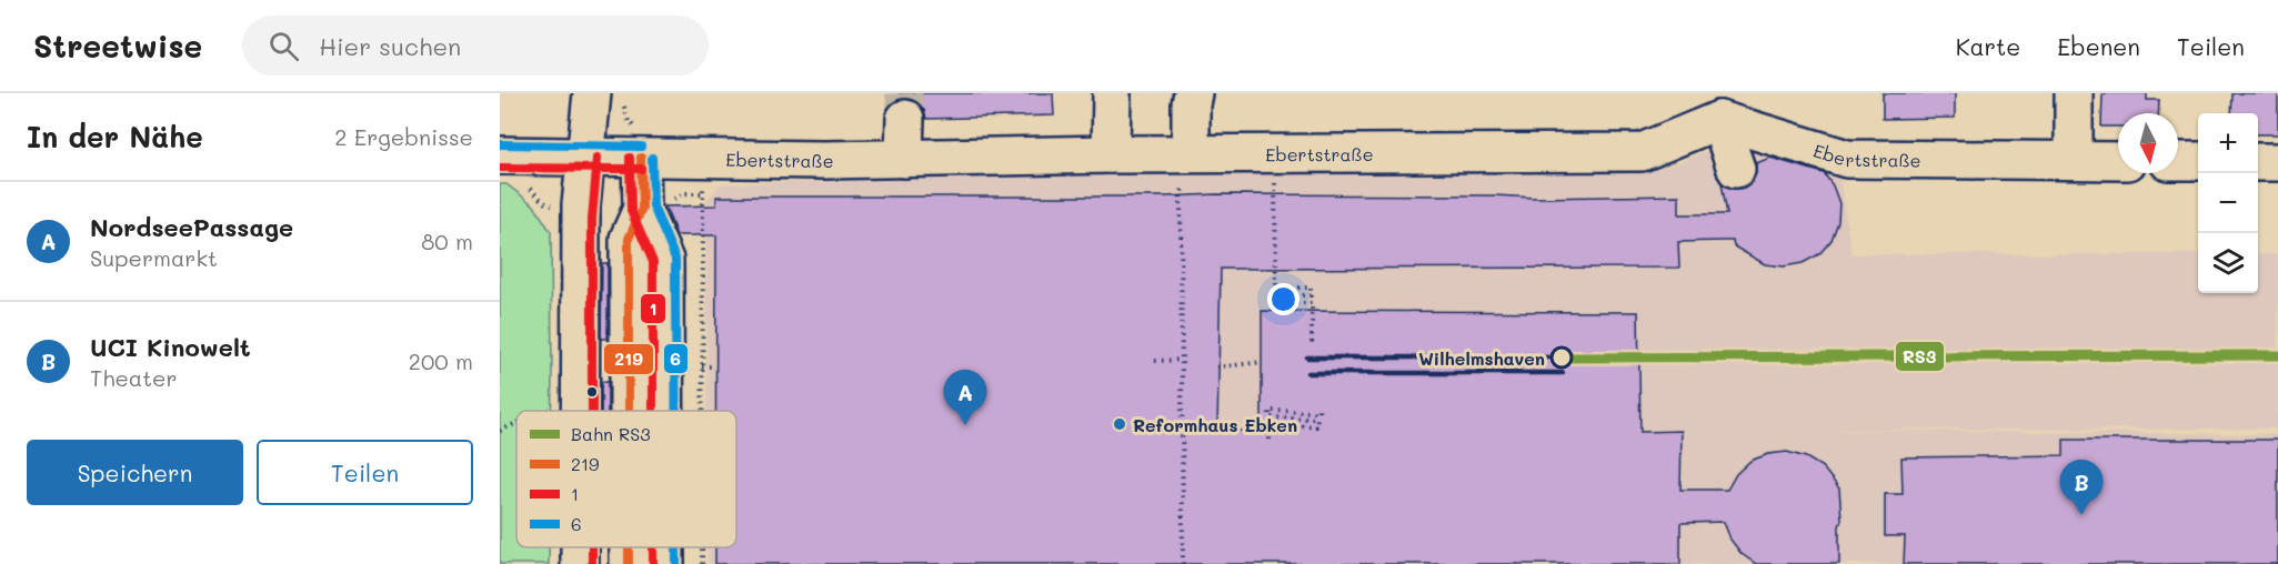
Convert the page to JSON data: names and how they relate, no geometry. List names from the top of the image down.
{
  "streets": {
    "street": ["Ebertstraße"]
  },
  "places": ["Wilhelmshaven", "Reformhaus Ebken"],
  "lines": [
    "transit line 6",
    "transit line 219",
    "transit line 1",
    "rail line RS3"
  ],
  "legend": [
    "Bahn RS3",
    "219",
    "1",
    "6"
  ],
  "north": "bottom",
  "page": {
    "header": "Streetwise",
    "search": "Hier suchen",
    "nav": ["Karte", "Ebenen", "Teilen"],
    "heading": ["In der Nähe", "2 Ergebnisse"],
    "map_buttons": ["+", "−"],
    "list": [
      {
        "mark": "A",
        "name": "NordseePassage",
        "note": "Supermarkt",
        "value": "80 m"
      },
      {
        "mark": "B",
        "name": "UCI Kinowelt",
        "note": "Theater",
        "value": "200 m"
      }
    ],
    "pins": ["A", "B"],
    "buttons": ["Speichern", "Teilen"]
  }
}
